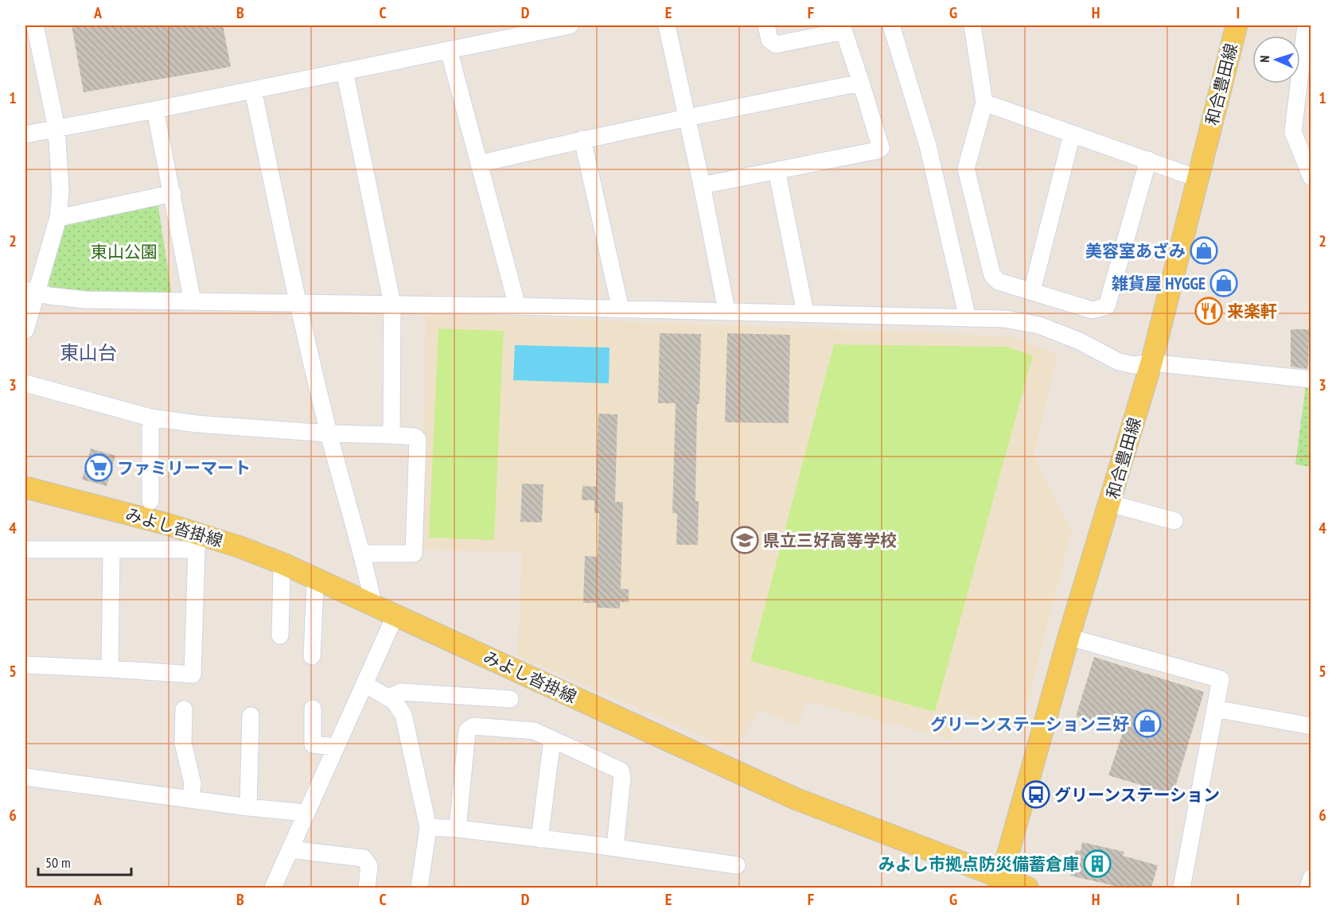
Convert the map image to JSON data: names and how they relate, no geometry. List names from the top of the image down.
{
  "streets": {
    "main road": ["和合豊田線", "みよし沓掛線"]
  },
  "crossings": [
    ["和合豊田線", "みよし沓掛線"]
  ],
  "districts": ["東山台"],
  "parks": ["東山公園"],
  "places": {
    "shop": ["美容室あざみ", "雑貨屋 HYGGE", "グリーンステーション三好"],
    "restaurant": ["来楽軒"],
    "supermarket": ["ファミリーマート"],
    "school or university": ["県立三好高等学校"],
    "bus stop": ["グリーンステーション"],
    "building": ["みよし市拠点防災備蓄倉庫"]
  },
  "scale_bar": "50 m",
  "north": "left",
  "grid": {
    "columns": [
      "A",
      "B",
      "C",
      "D",
      "E",
      "F",
      "G",
      "H",
      "I"
    ],
    "rows": [
      "1",
      "2",
      "3",
      "4",
      "5",
      "6"
    ]
  }
}
